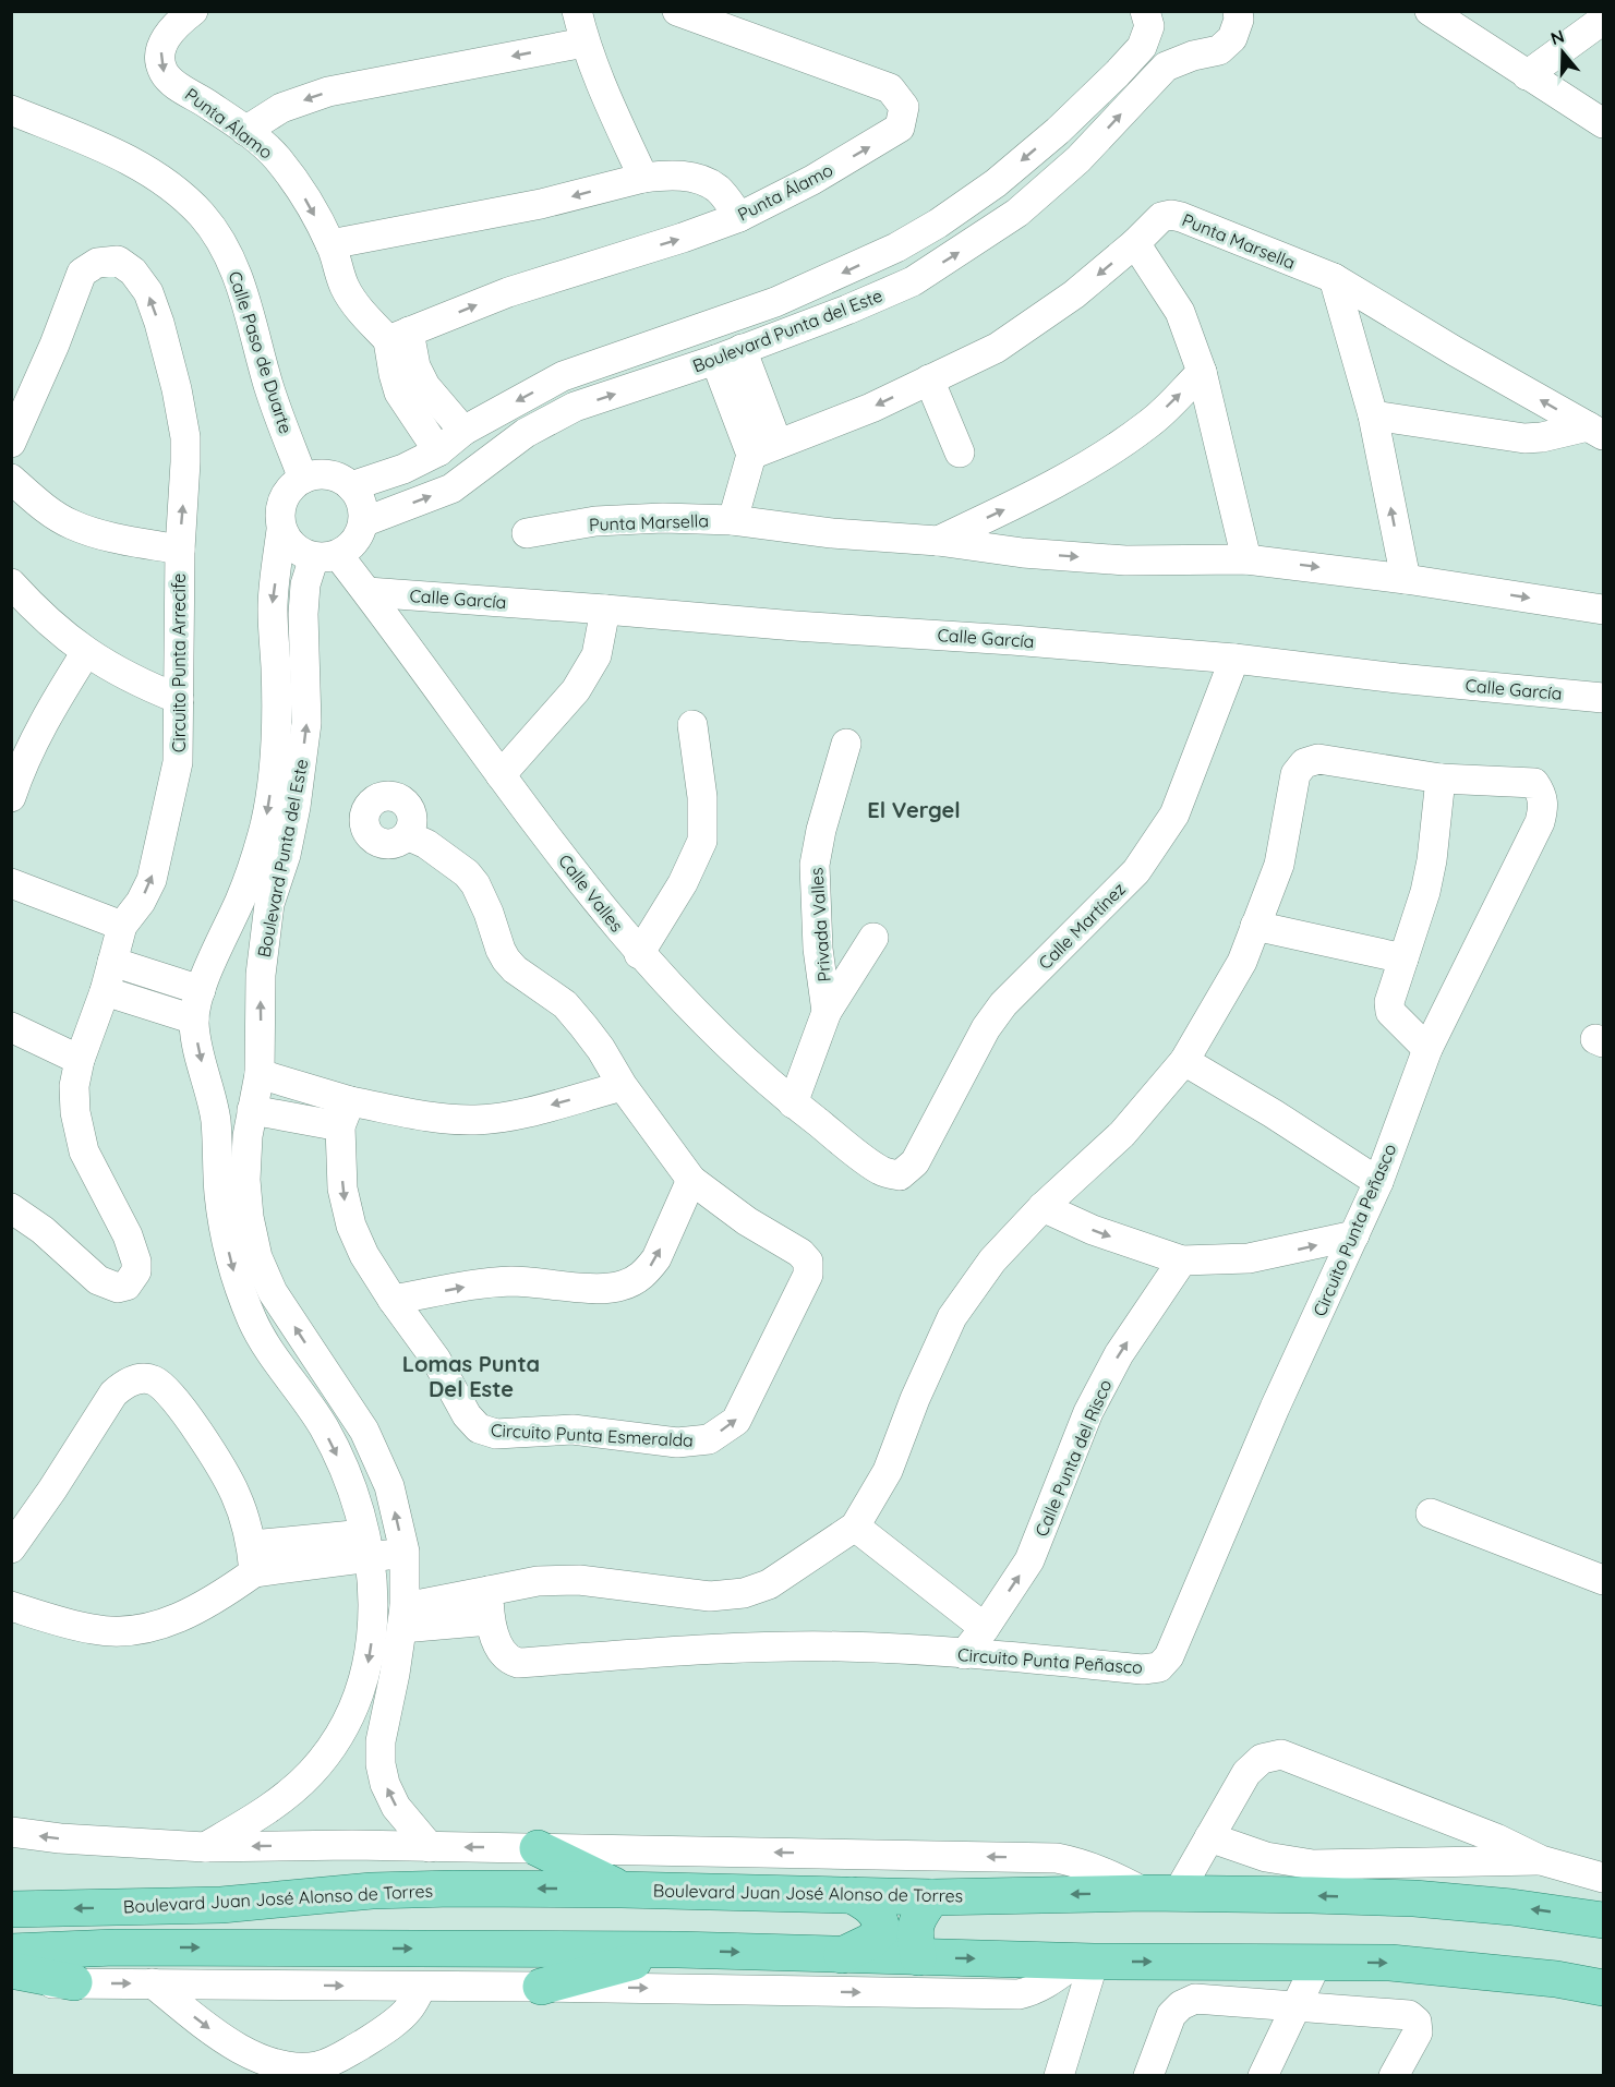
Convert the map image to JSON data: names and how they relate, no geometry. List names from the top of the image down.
{
  "streets": {
    "main road": ["Boulevard Juan José Alonso de Torres"],
    "street": [
      "Punta Álamo",
      "Punta Marsella",
      "Boulevard Punta del Este",
      "Calle Paso de Duarte",
      "Calle García",
      "Circuito Punta Arrecife",
      "Calle Valles",
      "Privada Valles",
      "Calle Martínez",
      "Circuito Punta Peñasco",
      "Circuito Punta Esmeralda",
      "Calle Punta del Risco"
    ]
  },
  "crossings": [
    ["Boulevard Punta del Este", "Calle Paso de Duarte"],
    ["Boulevard Punta del Este", "Calle Valles"],
    ["Boulevard Punta del Este", "Circuito Punta Peñasco"],
    ["Calle Paso de Duarte", "Calle Valles"],
    ["Calle García", "Calle Valles"],
    ["Calle García", "Calle Martínez"],
    ["Calle Valles", "Privada Valles"],
    ["Calle Valles", "Calle Martínez"],
    ["Circuito Punta Peñasco", "Calle Punta del Risco"]
  ],
  "one_way": ["Calle Punta del Risco"],
  "districts": ["El Vergel", "Lomas Punta Del Este"],
  "north": "top"
}
